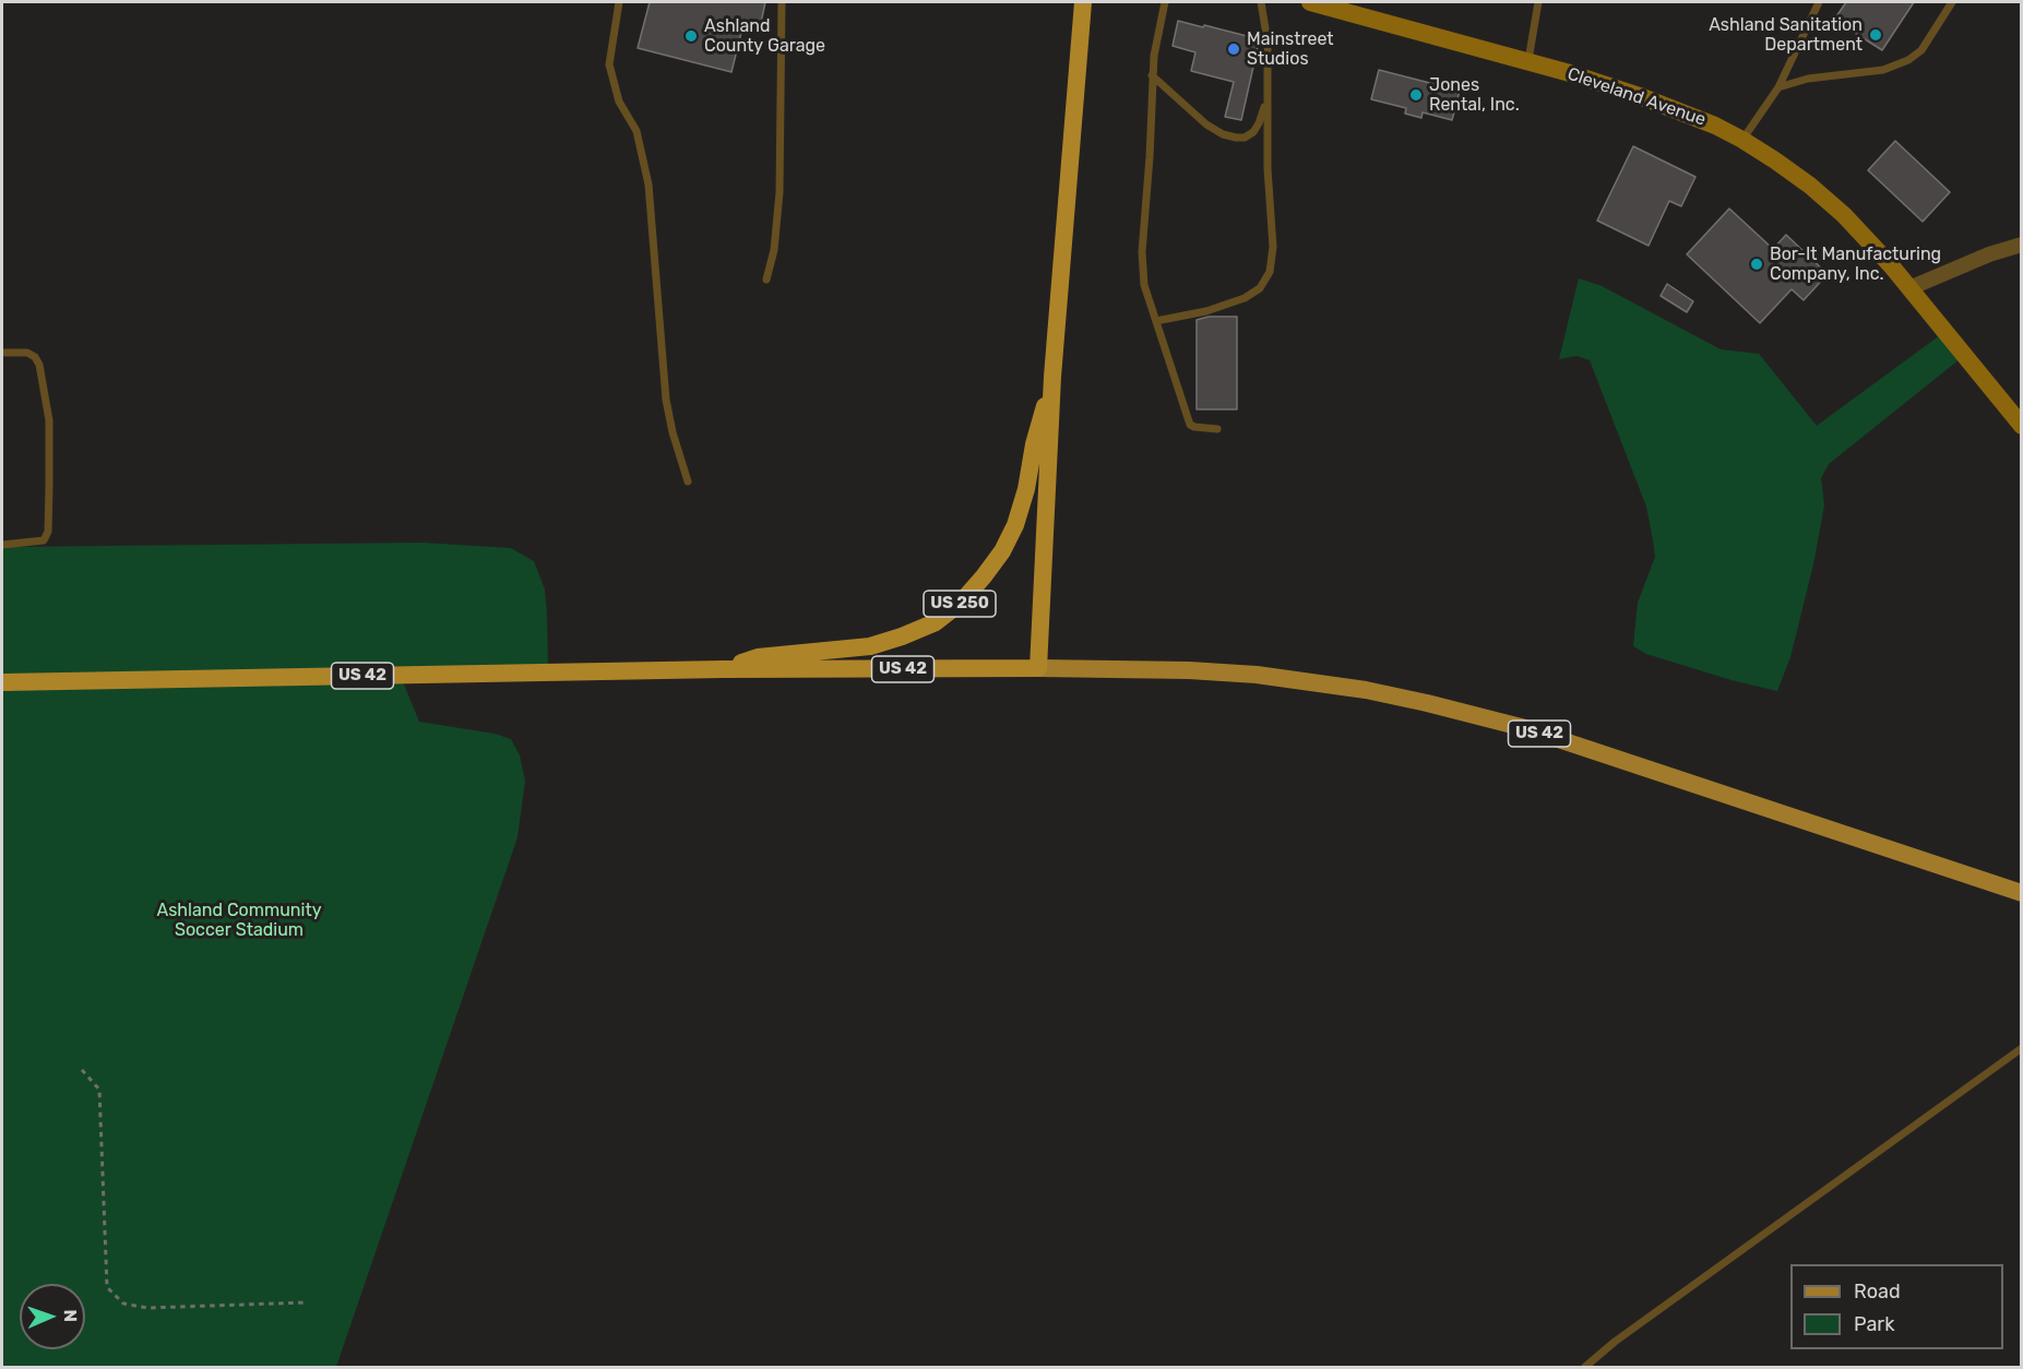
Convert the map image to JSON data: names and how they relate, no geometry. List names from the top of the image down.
{
  "streets": {
    "highway": ["US 250", "US 42"],
    "main road": ["Cleveland Avenue"]
  },
  "crossings": [
    ["US 250", "US 42"]
  ],
  "parks": ["Ashland Community Soccer Stadium"],
  "places": [
    "Ashland Sanitation Department",
    "Ashland County Garage",
    "Mainstreet Studios",
    "Jones Rental, Inc.",
    "Bor-It Manufacturing Company, Inc."
  ],
  "legend": ["Road", "Park"],
  "north": "right"
}
